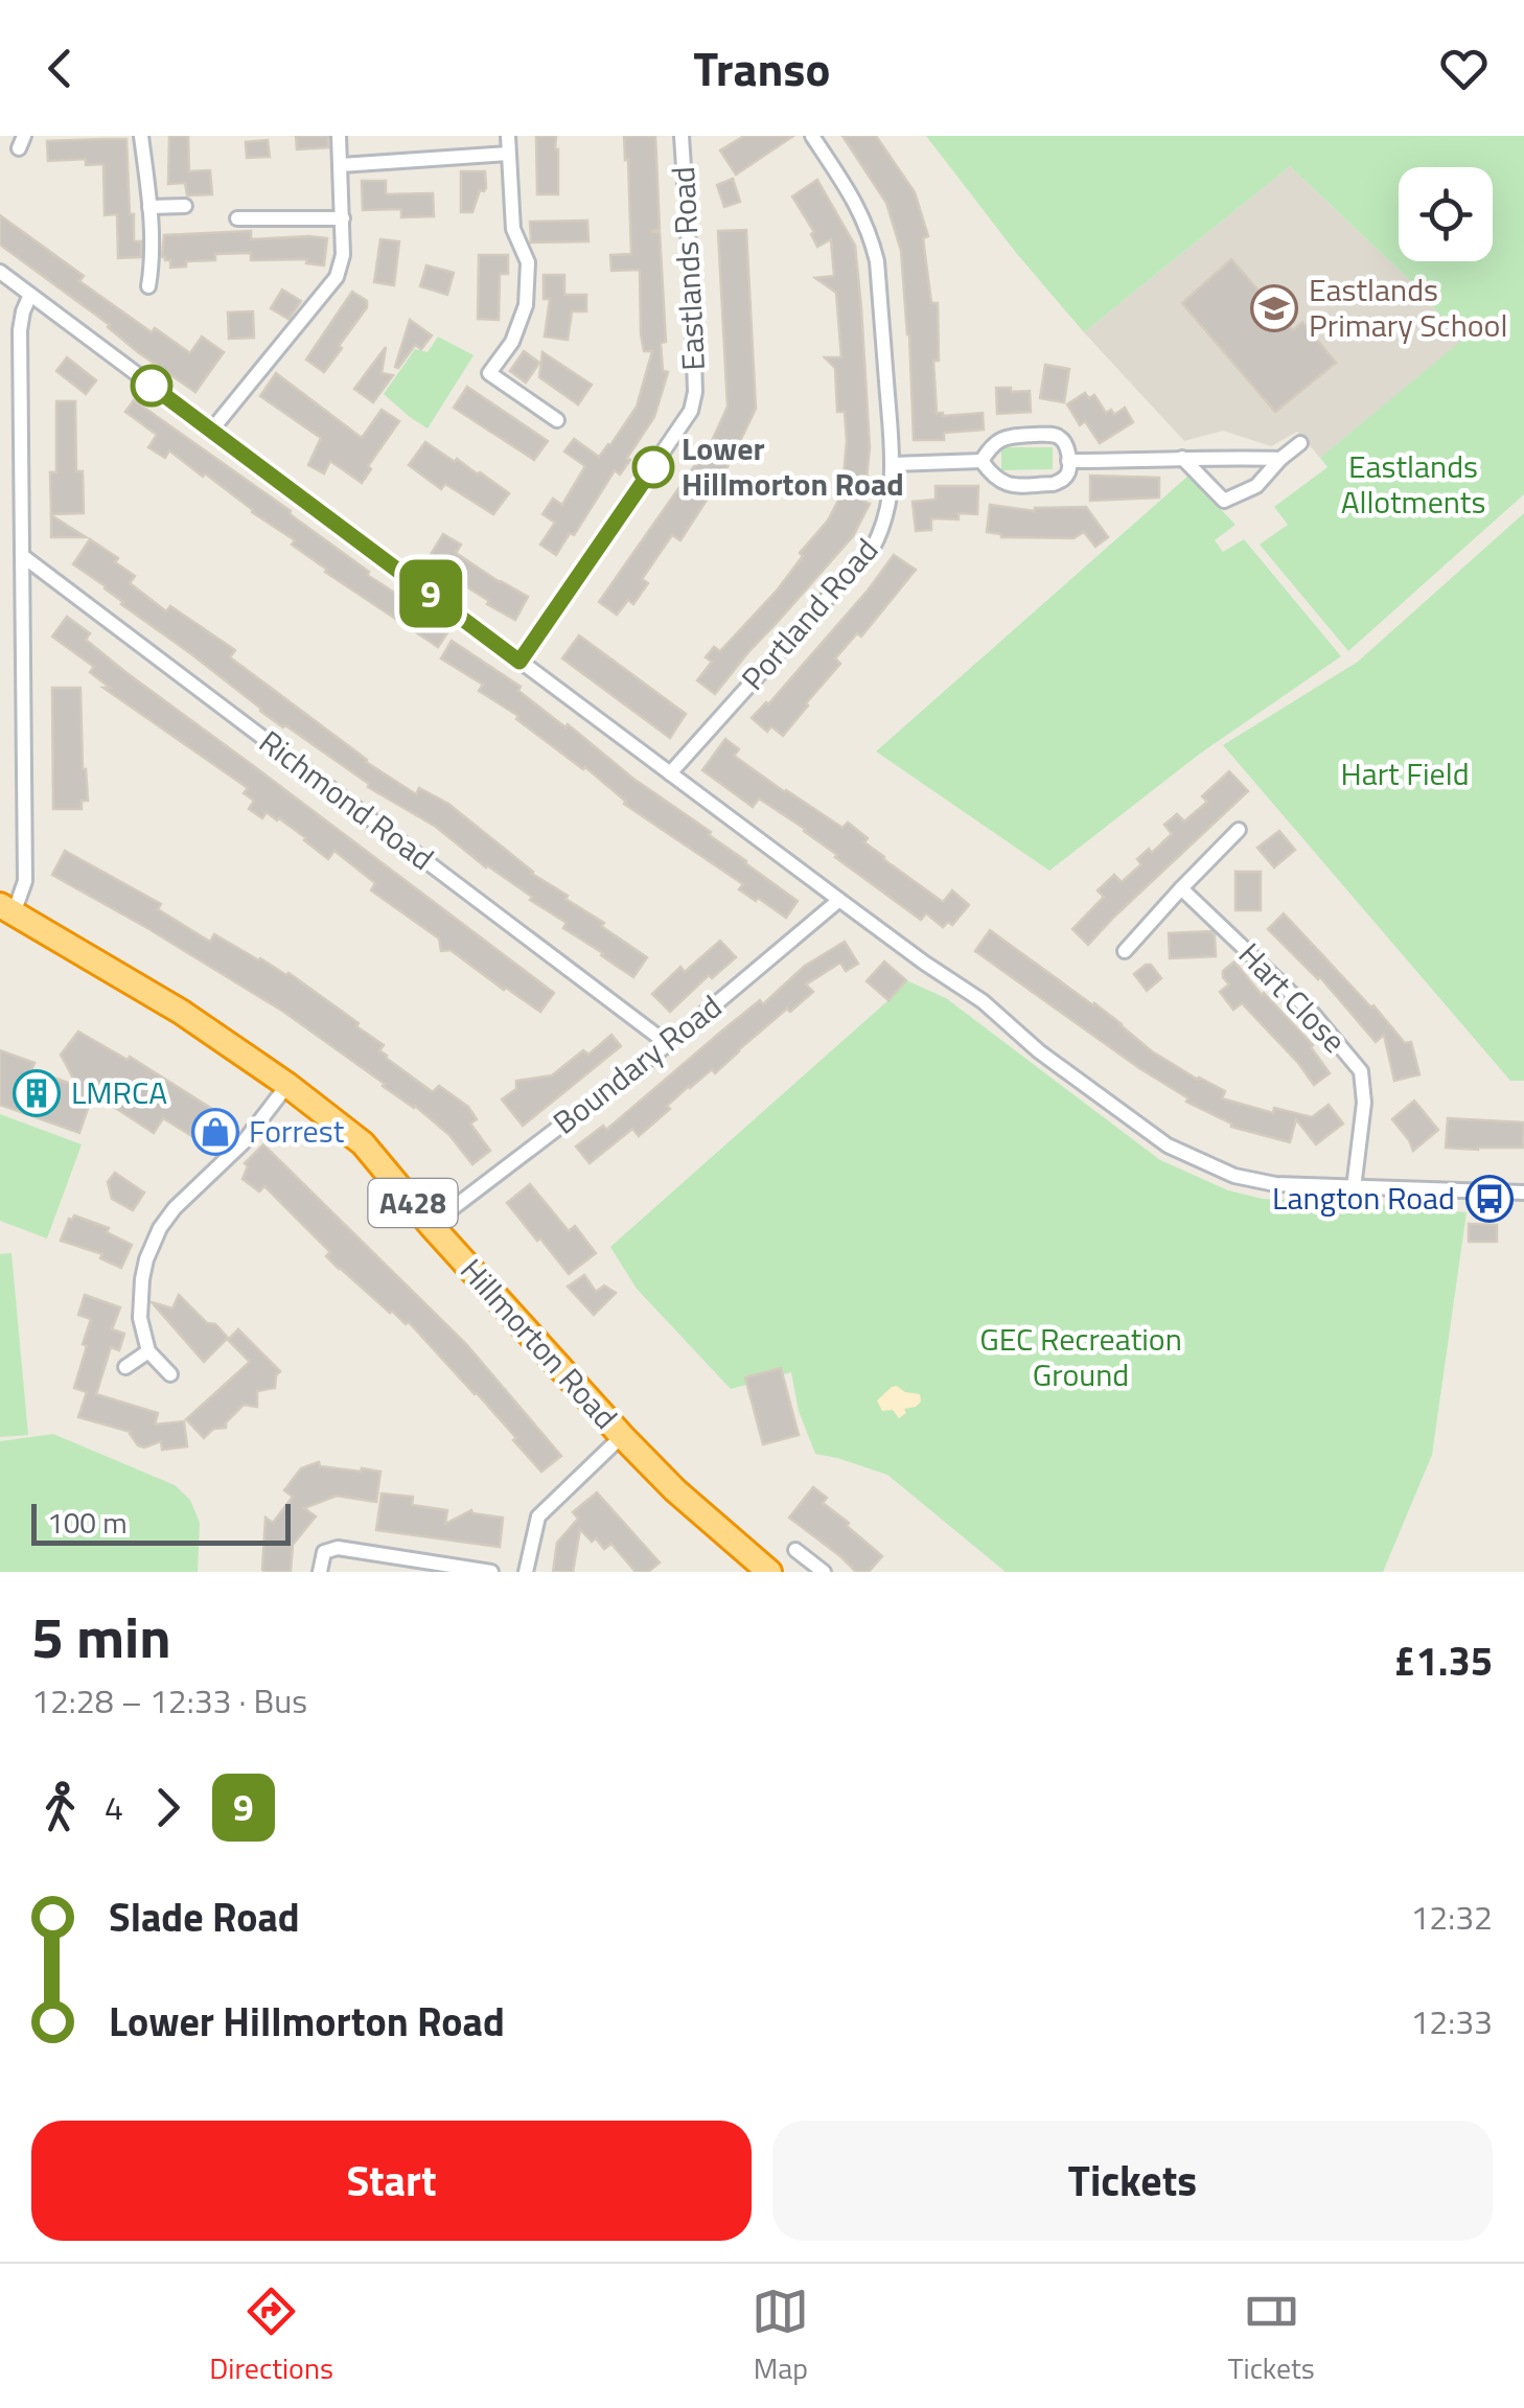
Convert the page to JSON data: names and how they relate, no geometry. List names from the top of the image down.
{
  "streets": {
    "highway": ["A428", "Hillmorton Road"],
    "street": [
      "Eastlands Road",
      "Portland Road",
      "Richmond Road",
      "Hart Close",
      "Boundary Road"
    ]
  },
  "crossings": [
    ["Richmond Road", "Boundary Road"],
    ["Boundary Road", "Hillmorton Road"]
  ],
  "parks": ["Eastlands Allotments", "Hart Field", "GEC Recreation Ground"],
  "places": {
    "school or university": ["Eastlands Primary School"],
    "other": ["Lower Hillmorton Road"],
    "building": ["LMRCA"],
    "shop": ["Forrest"],
    "bus stop": ["Langton Road"]
  },
  "lines": ["bus line 9"],
  "scale_bar": "100 m",
  "page": {
    "header": "Transo",
    "on_map": "9",
    "scale": "100 m",
    "heading": ["5 min", "12:28 – 12:33 · Bus", "£1.35"],
    "legs": ["4", "9"],
    "list": [
      {
        "name": "Slade Road",
        "value": "12:32"
      },
      {
        "name": "Lower Hillmorton Road",
        "value": "12:33"
      }
    ],
    "buttons": ["Start", "Tickets"],
    "tabs": ["Directions", "Map", "Tickets"]
  }
}
